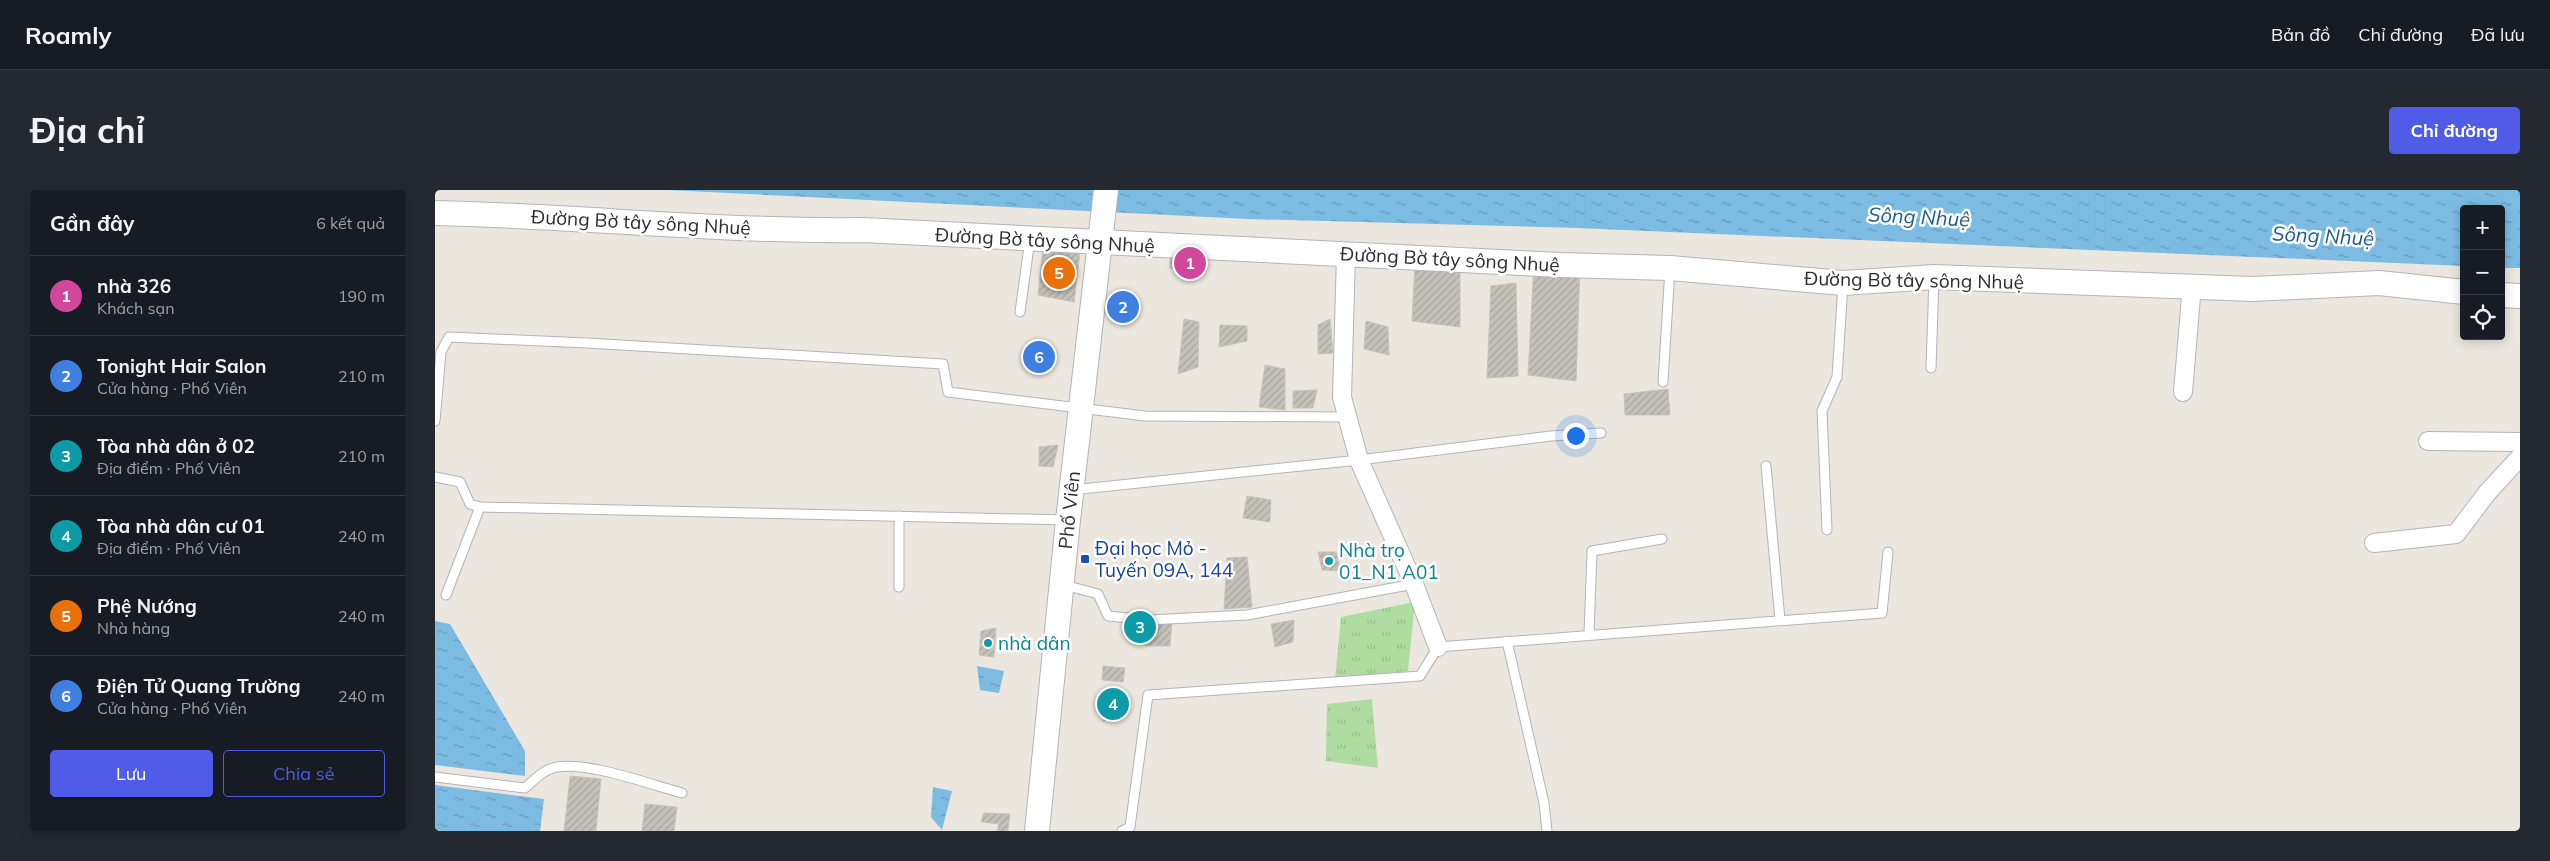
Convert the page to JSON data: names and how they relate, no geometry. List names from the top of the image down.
{
  "streets": {
    "street": ["Đường Bờ tây sông Nhuệ", "Phố Viên"]
  },
  "crossings": [
    ["Đường Bờ tây sông Nhuệ", "Phố Viên"]
  ],
  "water": ["Sông Nhuệ"],
  "places": {
    "transit": ["Đại học Mỏ - Tuyến 09A, 144"],
    "other": ["Nhà trọ 01_N1 A01", "nhà dân"]
  },
  "page": {
    "header": "Roamly",
    "nav": ["Bản đồ", "Chỉ đường", "Đã lưu"],
    "buttons": [
      "Chỉ đường",
      ["Lưu", "Chia sẻ"]
    ],
    "title": "Địa chỉ",
    "heading": ["Gần đây", "6 kết quả"],
    "map_buttons": ["+", "−"],
    "pins": [
      "1",
      "5",
      "2",
      "6",
      "3",
      "4"
    ],
    "list": [
      {
        "mark": "1",
        "name": "nhà 326",
        "note": "Khách sạn",
        "value": "190 m"
      },
      {
        "mark": "2",
        "name": "Tonight Hair Salon",
        "note": "Cửa hàng · Phố Viên",
        "value": "210 m"
      },
      {
        "mark": "3",
        "name": "Tòa nhà dân ở 02",
        "note": "Địa điểm · Phố Viên",
        "value": "210 m"
      },
      {
        "mark": "4",
        "name": "Tòa nhà dân cư 01",
        "note": "Địa điểm · Phố Viên",
        "value": "240 m"
      },
      {
        "mark": "5",
        "name": "Phệ Nướng",
        "note": "Nhà hàng",
        "value": "240 m"
      },
      {
        "mark": "6",
        "name": "Điện Tử Quang Trường",
        "note": "Cửa hàng · Phố Viên",
        "value": "240 m"
      }
    ]
  }
}
